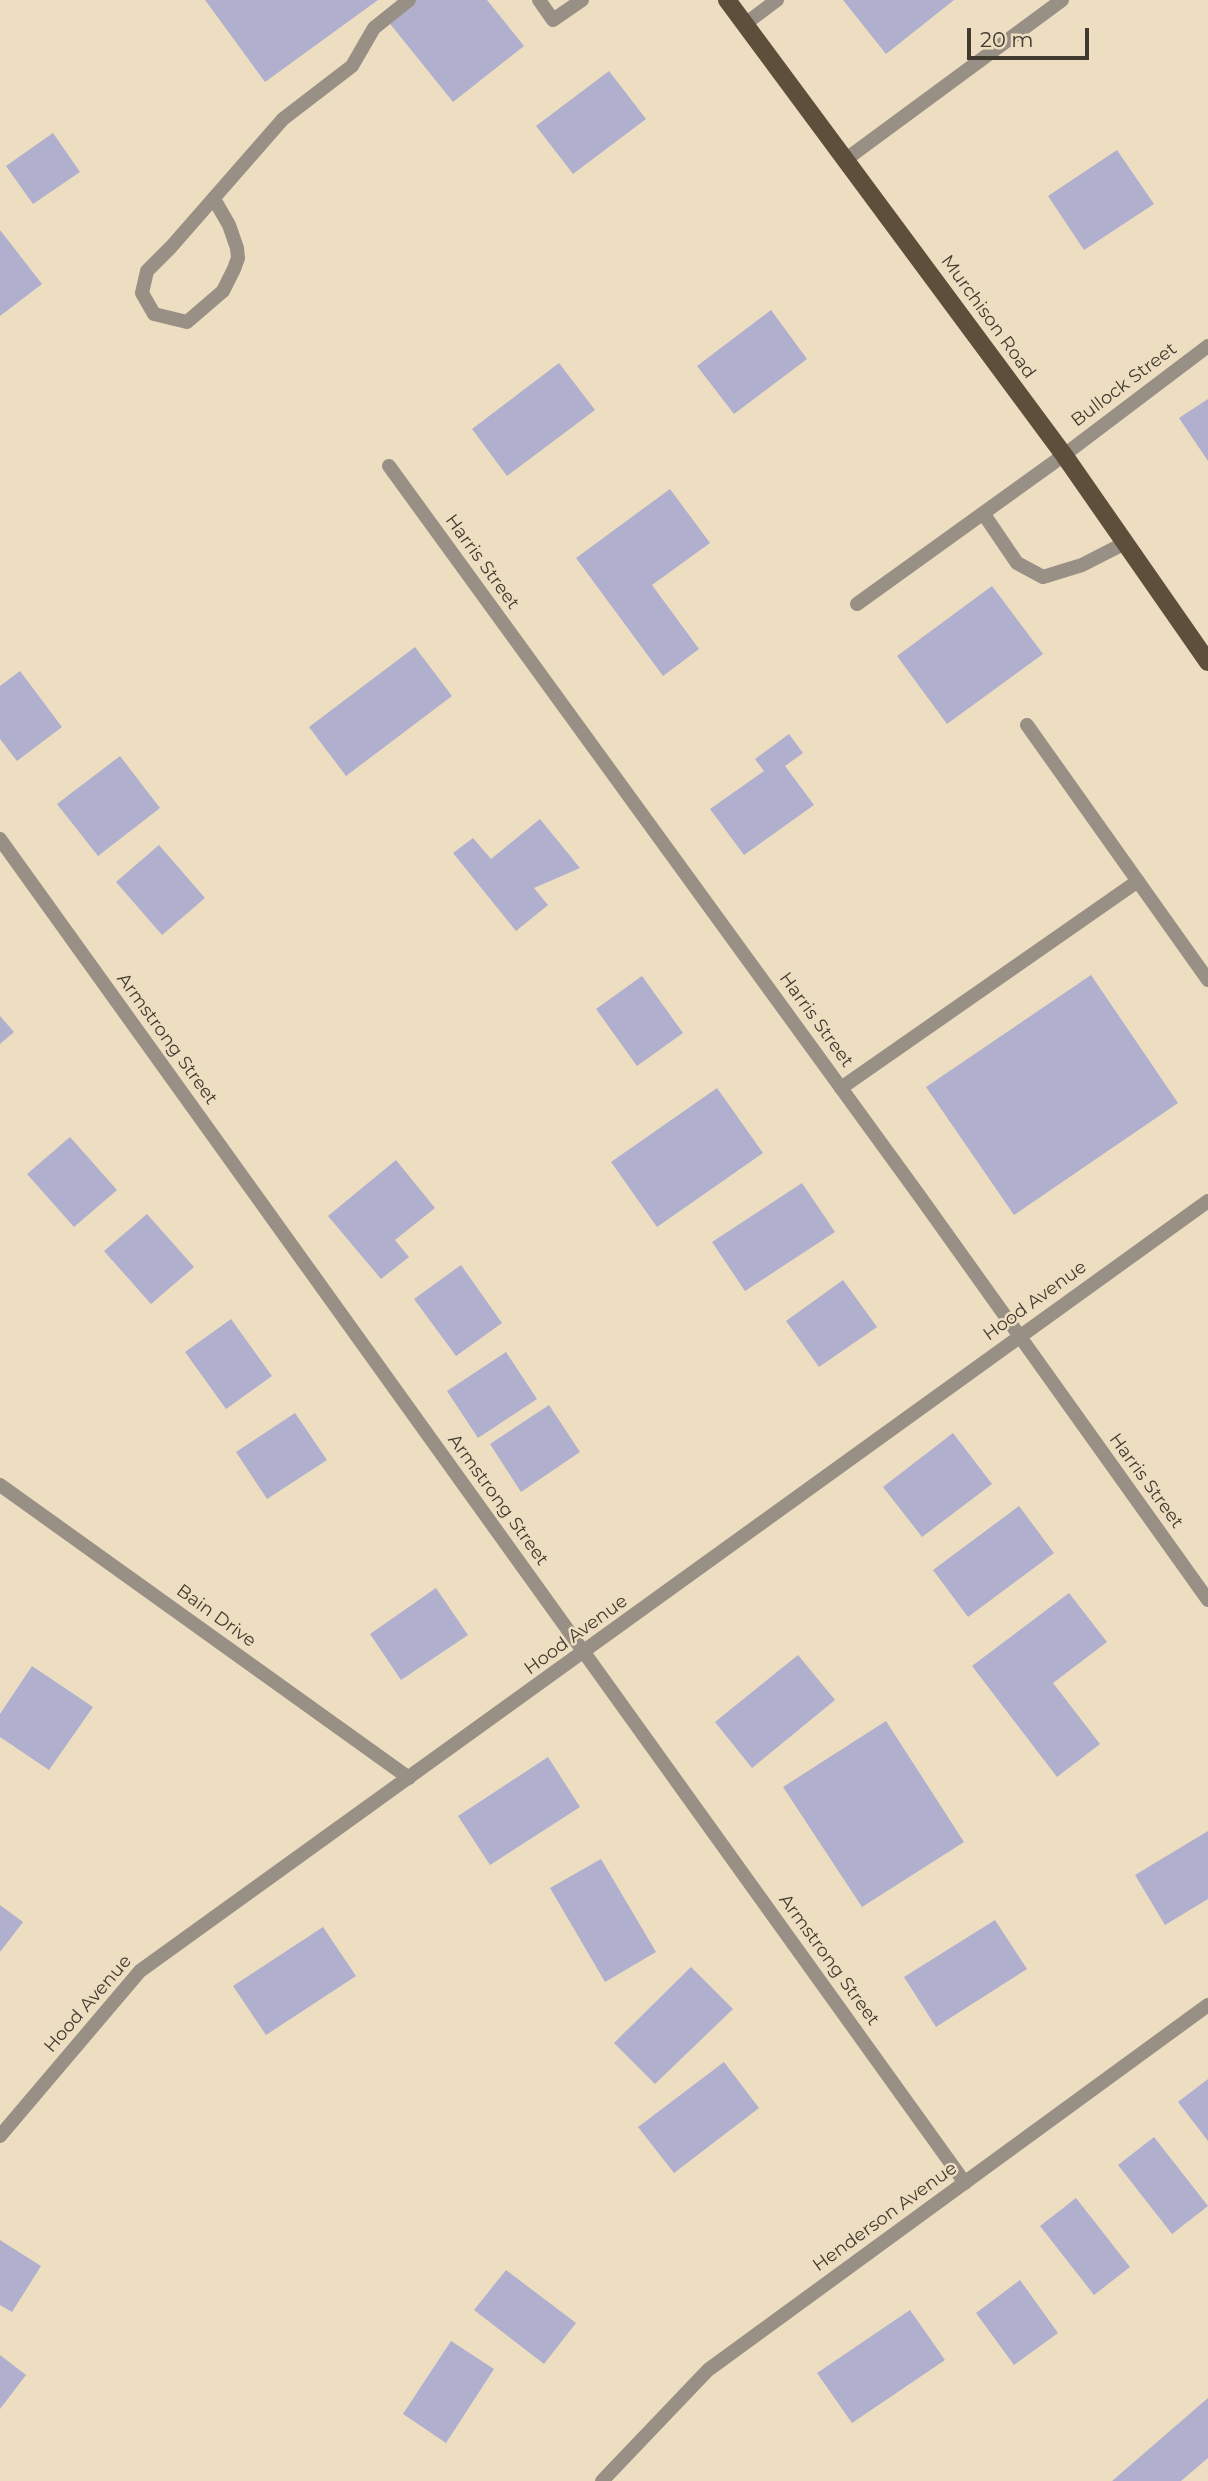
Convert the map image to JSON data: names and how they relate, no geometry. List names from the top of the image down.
{
  "streets": {
    "main road": ["Murchison Road"],
    "street": [
      "Bullock Street",
      "Harris Street",
      "Armstrong Street",
      "Hood Avenue",
      "Bain Drive",
      "Henderson Avenue"
    ]
  },
  "crossings": [
    ["Murchison Road", "Bullock Street"],
    ["Harris Street", "Hood Avenue"],
    ["Armstrong Street", "Hood Avenue"],
    ["Armstrong Street", "Henderson Avenue"],
    ["Hood Avenue", "Bain Drive"]
  ],
  "scale_bar": "20 m"
}
